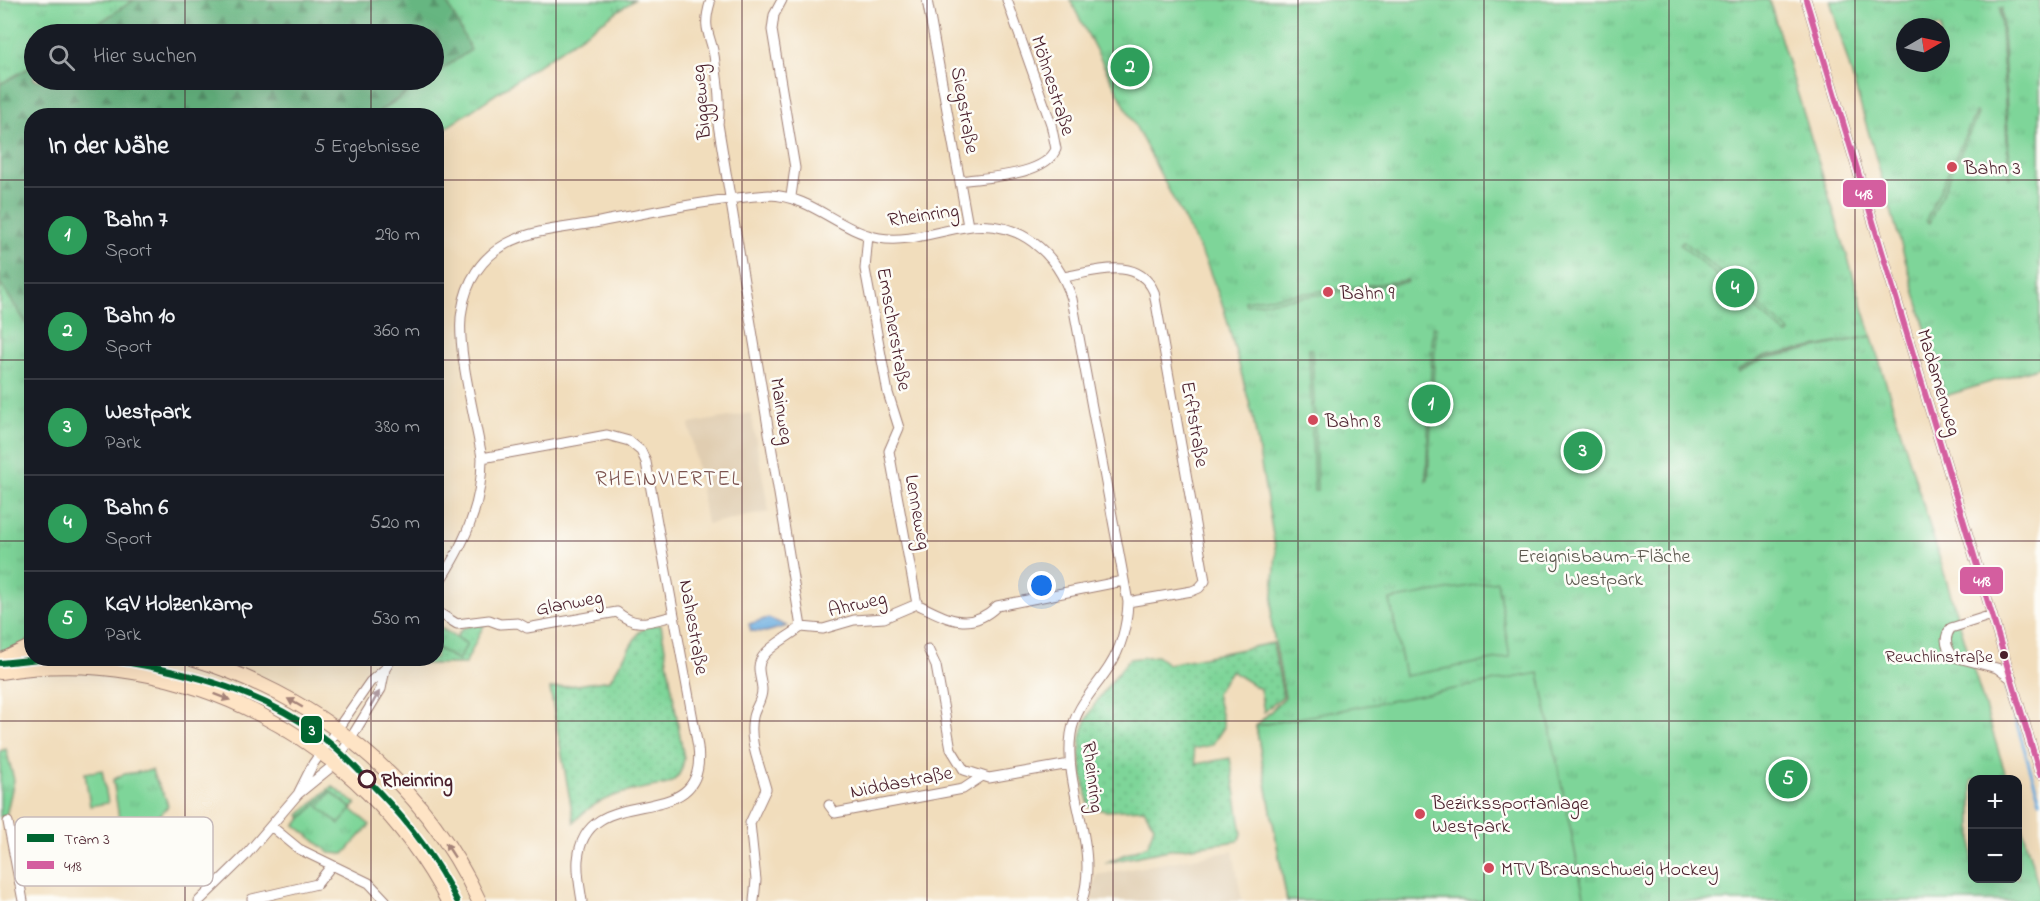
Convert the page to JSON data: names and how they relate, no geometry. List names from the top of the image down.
{
  "streets": {
    "street": [
      "Möhnestraße",
      "Biggeweg",
      "Siegstraße",
      "Rheinring",
      "Emscherstraße",
      "Madamenweg",
      "Mainweg",
      "Erftstraße",
      "Lenneweg",
      "Glanweg",
      "Ahrweg",
      "Nahestraße",
      "Niddastraße"
    ]
  },
  "crossings": [
    ["Möhnestraße", "Siegstraße"],
    ["Biggeweg", "Rheinring"],
    ["Biggeweg", "Mainweg"],
    ["Siegstraße", "Rheinring"],
    ["Rheinring", "Emscherstraße"],
    ["Rheinring", "Mainweg"],
    ["Rheinring", "Erftstraße"],
    ["Rheinring", "Ahrweg"],
    ["Rheinring", "Nahestraße"],
    ["Rheinring", "Niddastraße"],
    ["Emscherstraße", "Lenneweg"],
    ["Mainweg", "Ahrweg"],
    ["Lenneweg", "Ahrweg"],
    ["Glanweg", "Nahestraße"]
  ],
  "districts": ["RHEINVIERTEL"],
  "parks": ["Ereignisbaum-Fläche Westpark"],
  "places": [
    "Bahn 3",
    "Bahn 9",
    "Bahn 8",
    "Reuchlinstraße",
    "Rheinring",
    "Bezirkssportanlage Westpark",
    "MTV Braunschweig Hockey"
  ],
  "lines": ["transit line 418", "tram line 3"],
  "legend": ["Tram 3", "418"],
  "north": "right",
  "page": {
    "search": "Hier suchen",
    "pins": [
      "2",
      "4",
      "1",
      "3",
      "5"
    ],
    "heading": ["In der Nähe", "5 Ergebnisse"],
    "list": [
      {
        "mark": "1",
        "name": "Bahn 7",
        "note": "Sport",
        "value": "290 m"
      },
      {
        "mark": "2",
        "name": "Bahn 10",
        "note": "Sport",
        "value": "360 m"
      },
      {
        "mark": "3",
        "name": "Westpark",
        "note": "Park",
        "value": "380 m"
      },
      {
        "mark": "4",
        "name": "Bahn 6",
        "note": "Sport",
        "value": "520 m"
      },
      {
        "mark": "5",
        "name": "KGV Holzenkamp",
        "note": "Park",
        "value": "530 m"
      }
    ],
    "map_buttons": ["+", "−"]
  }
}
